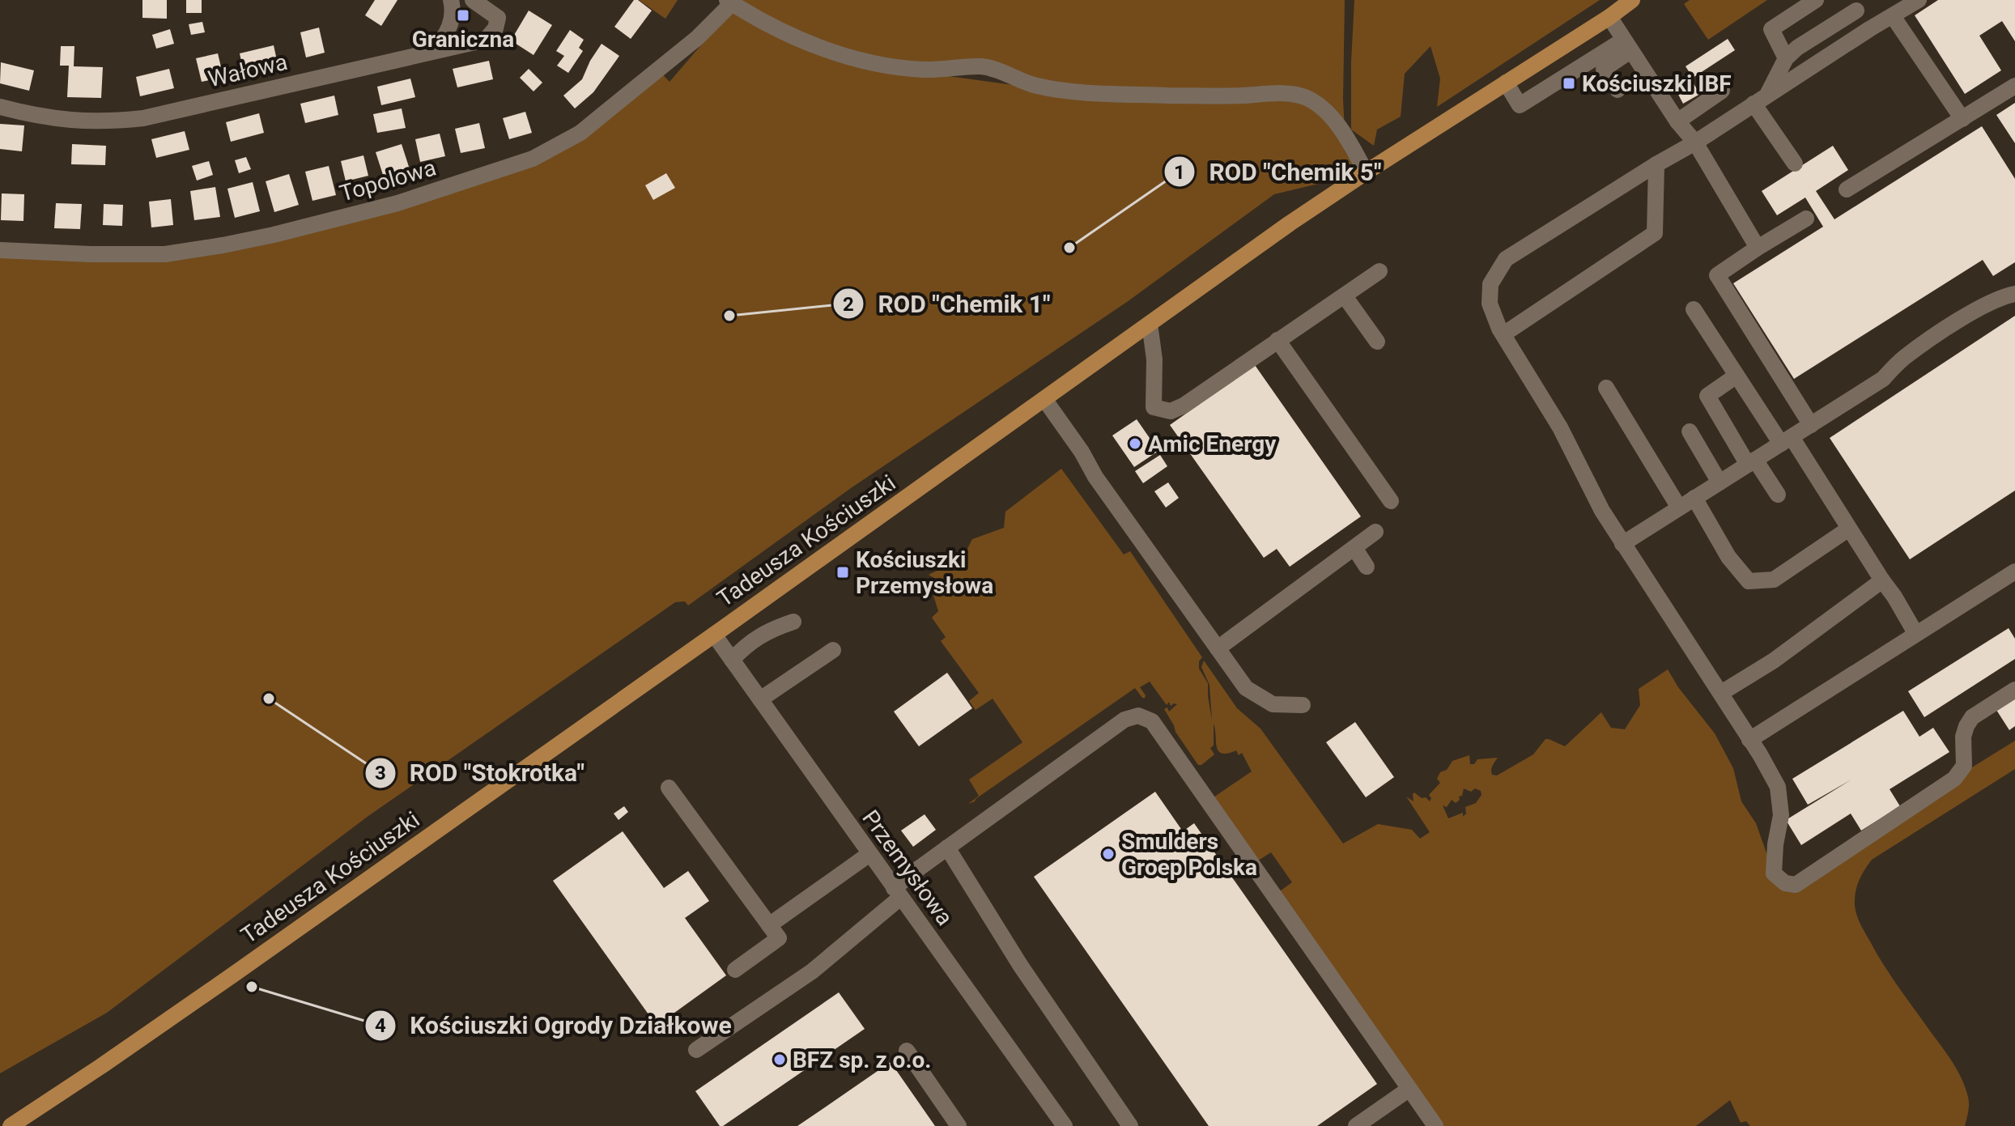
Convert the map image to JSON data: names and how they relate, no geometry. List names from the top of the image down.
{
  "streets": {
    "main road": ["Tadeusza Kościuszki"],
    "street": ["Wałowa", "Topolowa", "Przemysłowa"]
  },
  "crossings": [
    ["Tadeusza Kościuszki", "Przemysłowa"]
  ],
  "places": {
    "transit": ["Graniczna", "Kościuszki IBF", "Kościuszki Przemysłowa"],
    "other": [
      "ROD \"Chemik 5\"",
      "ROD \"Chemik 1\"",
      "Amic Energy",
      "ROD \"Stokrotka\"",
      "Smulders Groep Polska",
      "Kościuszki Ogrody Działkowe",
      "BFZ sp. z o.o."
    ]
  }
}
